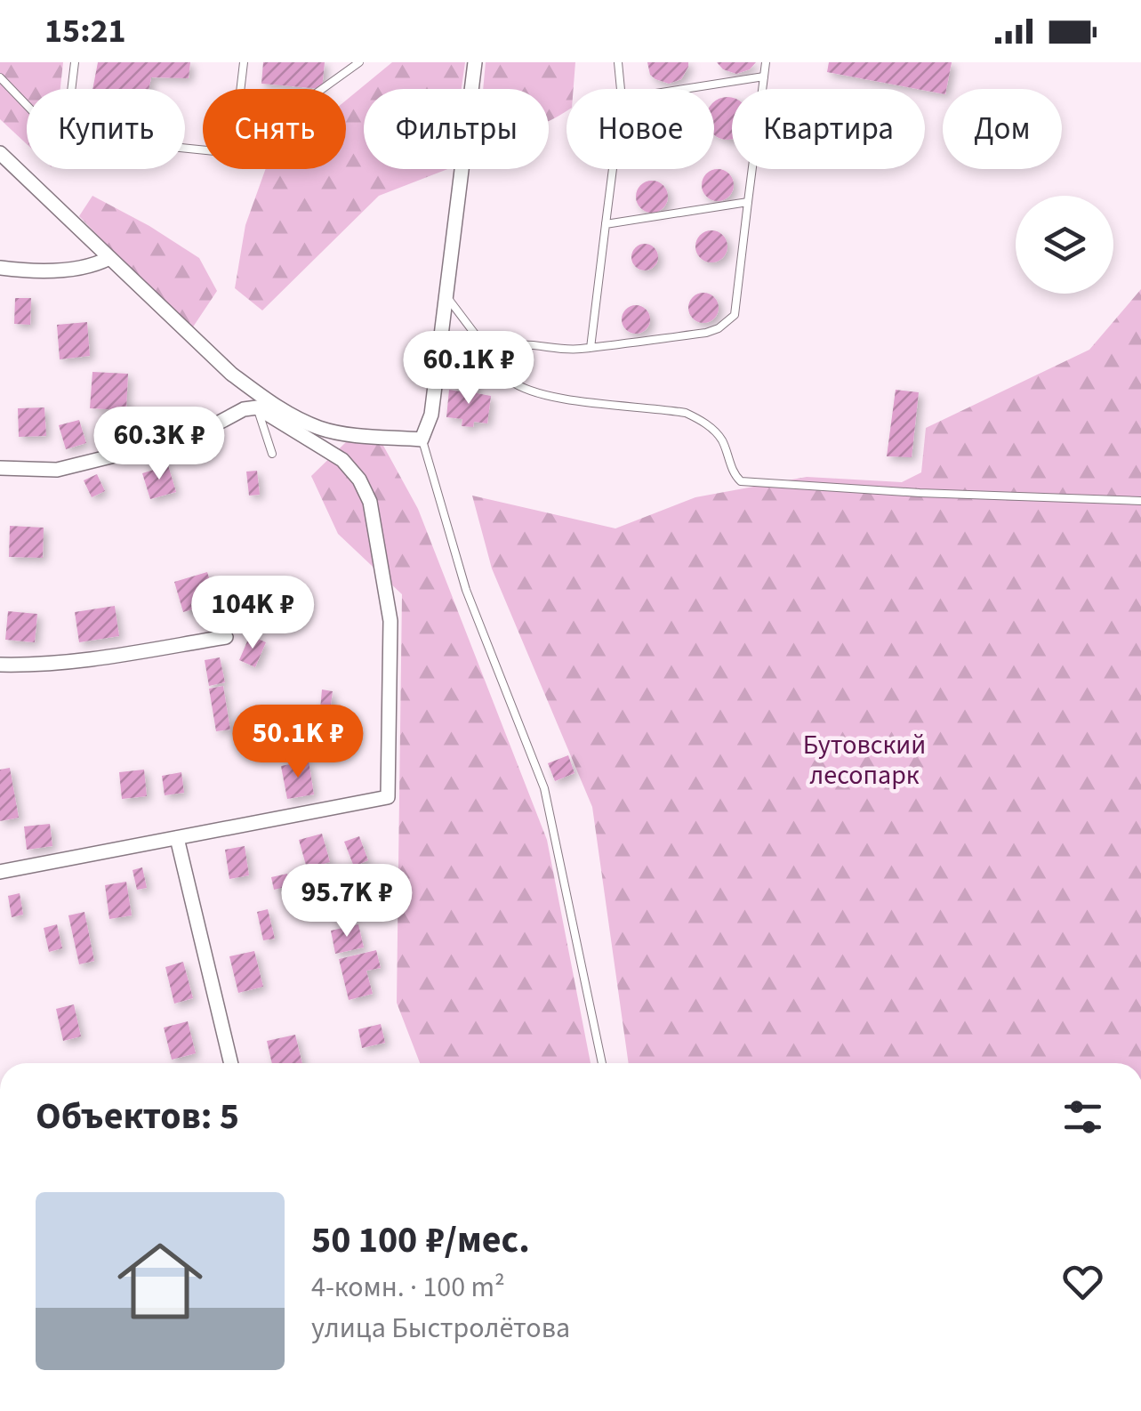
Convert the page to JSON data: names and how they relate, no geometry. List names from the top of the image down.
{
  "parks": ["Бутовский лесопарк"],
  "page": {
    "status": "15:21",
    "chip": [
      "Купить",
      "Снять",
      "Фильтры",
      "Новое",
      "Квартира",
      "Дом"
    ],
    "price": [
      "60.1K ₽",
      "60.3K ₽",
      "104K ₽",
      "50.1K ₽",
      "95.7K ₽"
    ],
    "heading": "Объектов: 5",
    "list": [
      {
        "name": "50 100 ₽/мес.",
        "note": "4-комн. · 100 m² · улица Быстролётова"
      }
    ]
  }
}
